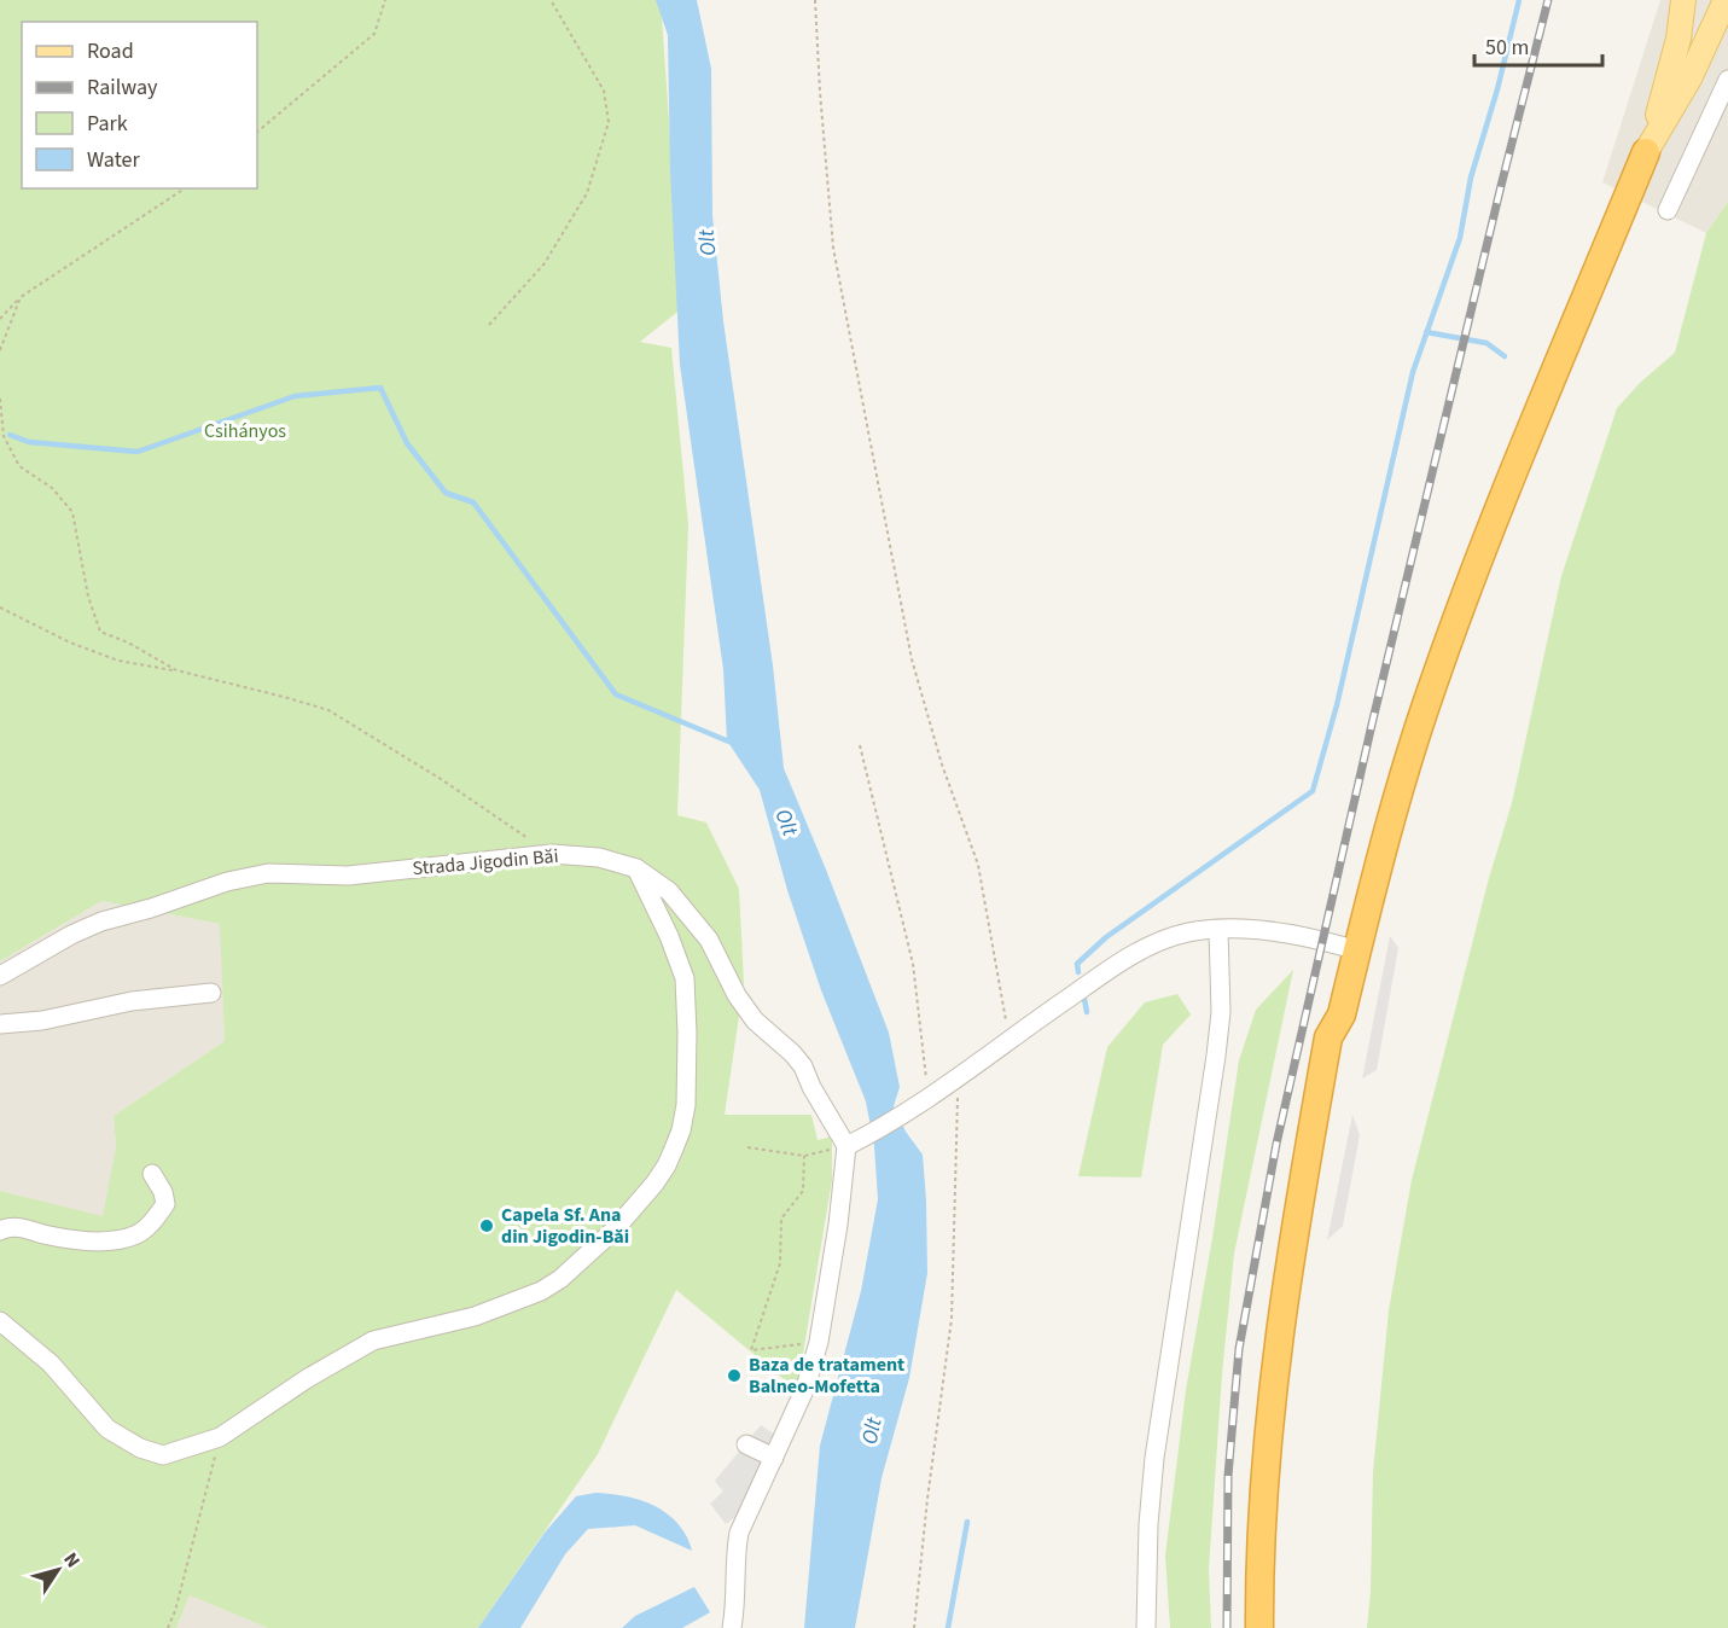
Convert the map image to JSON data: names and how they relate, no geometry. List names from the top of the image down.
{
  "streets": {
    "street": ["Strada Jigodin Băi"]
  },
  "water": ["Olt"],
  "parks": ["Csihányos"],
  "places": ["Capela Sf. Ana din Jigodin-Băi", "Baza de tratament Balneo-Mofetta"],
  "legend": [
    "Road",
    "Railway",
    "Park",
    "Water"
  ],
  "scale_bar": "50 m",
  "north": "top right"
}
